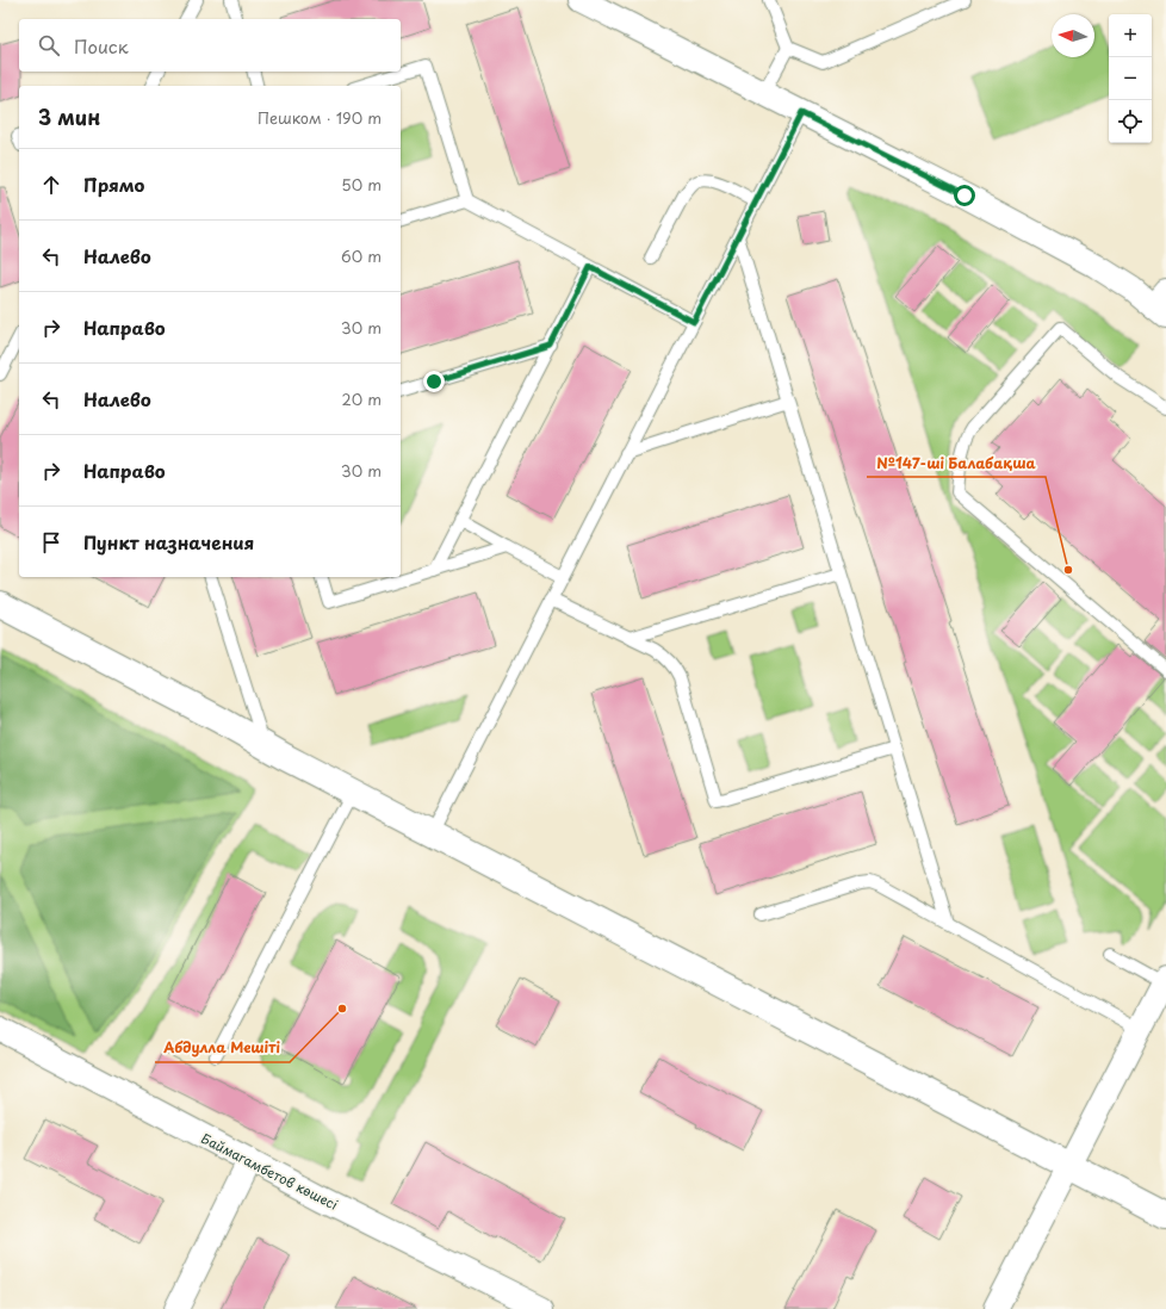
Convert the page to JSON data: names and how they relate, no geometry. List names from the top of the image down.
{
  "streets": {
    "street": ["Баймагамбетов көшесі"]
  },
  "places": ["№147-ші Балабақша", "Абдулла Мешіті"],
  "north": "left",
  "page": {
    "map_buttons": ["+", "−"],
    "search": "Поиск",
    "heading": ["3 мин", "Пешком · 190 m"],
    "list": [
      ["Прямо", "50 m"],
      ["Налево", "60 m"],
      ["Направо", "30 m"],
      ["Налево", "20 m"],
      ["Направо", "30 m"],
      "Пункт назначения"
    ]
  }
}
